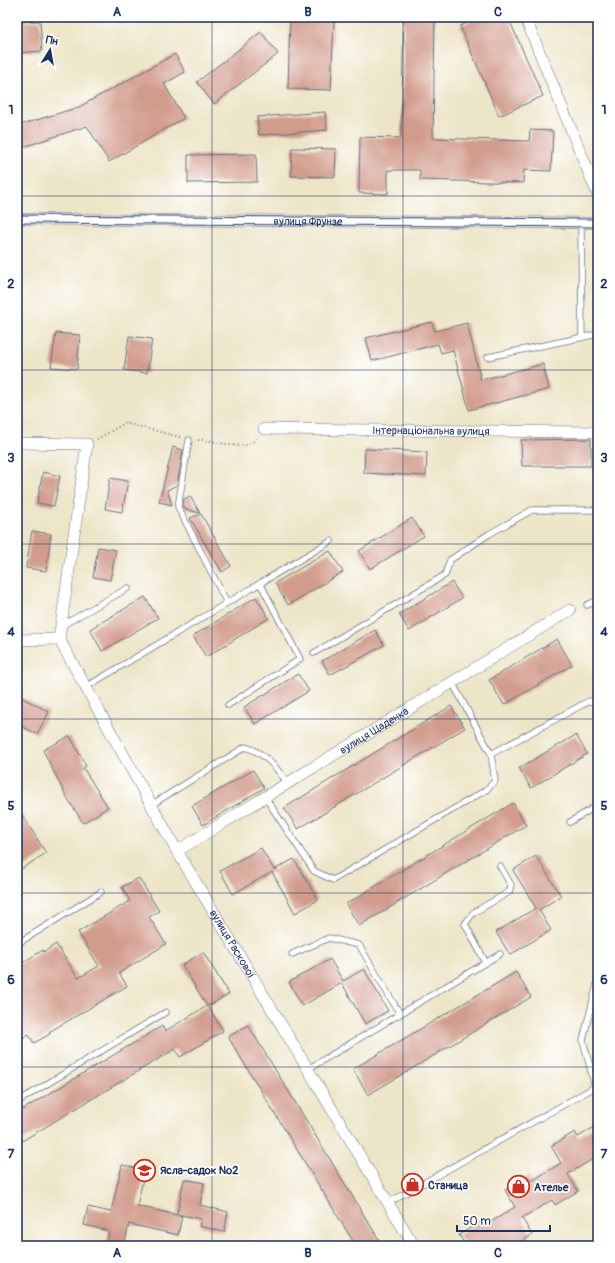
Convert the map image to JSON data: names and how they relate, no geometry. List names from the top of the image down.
{
  "streets": {
    "street": [
      "вулиця Фрунзе",
      "Інтернаціональна вулиця",
      "вулиця Щаденка",
      "вулиця Раскової"
    ]
  },
  "crossings": [
    ["вулиця Щаденка", "вулиця Раскової"]
  ],
  "places": {
    "school or university": ["Ясла-садок №2"],
    "shop": ["Станица", "Ателье"]
  },
  "scale_bar": "50 m",
  "north": "top",
  "grid": {
    "columns": ["A", "B", "C"],
    "rows": [
      "1",
      "2",
      "3",
      "4",
      "5",
      "6",
      "7"
    ]
  }
}
